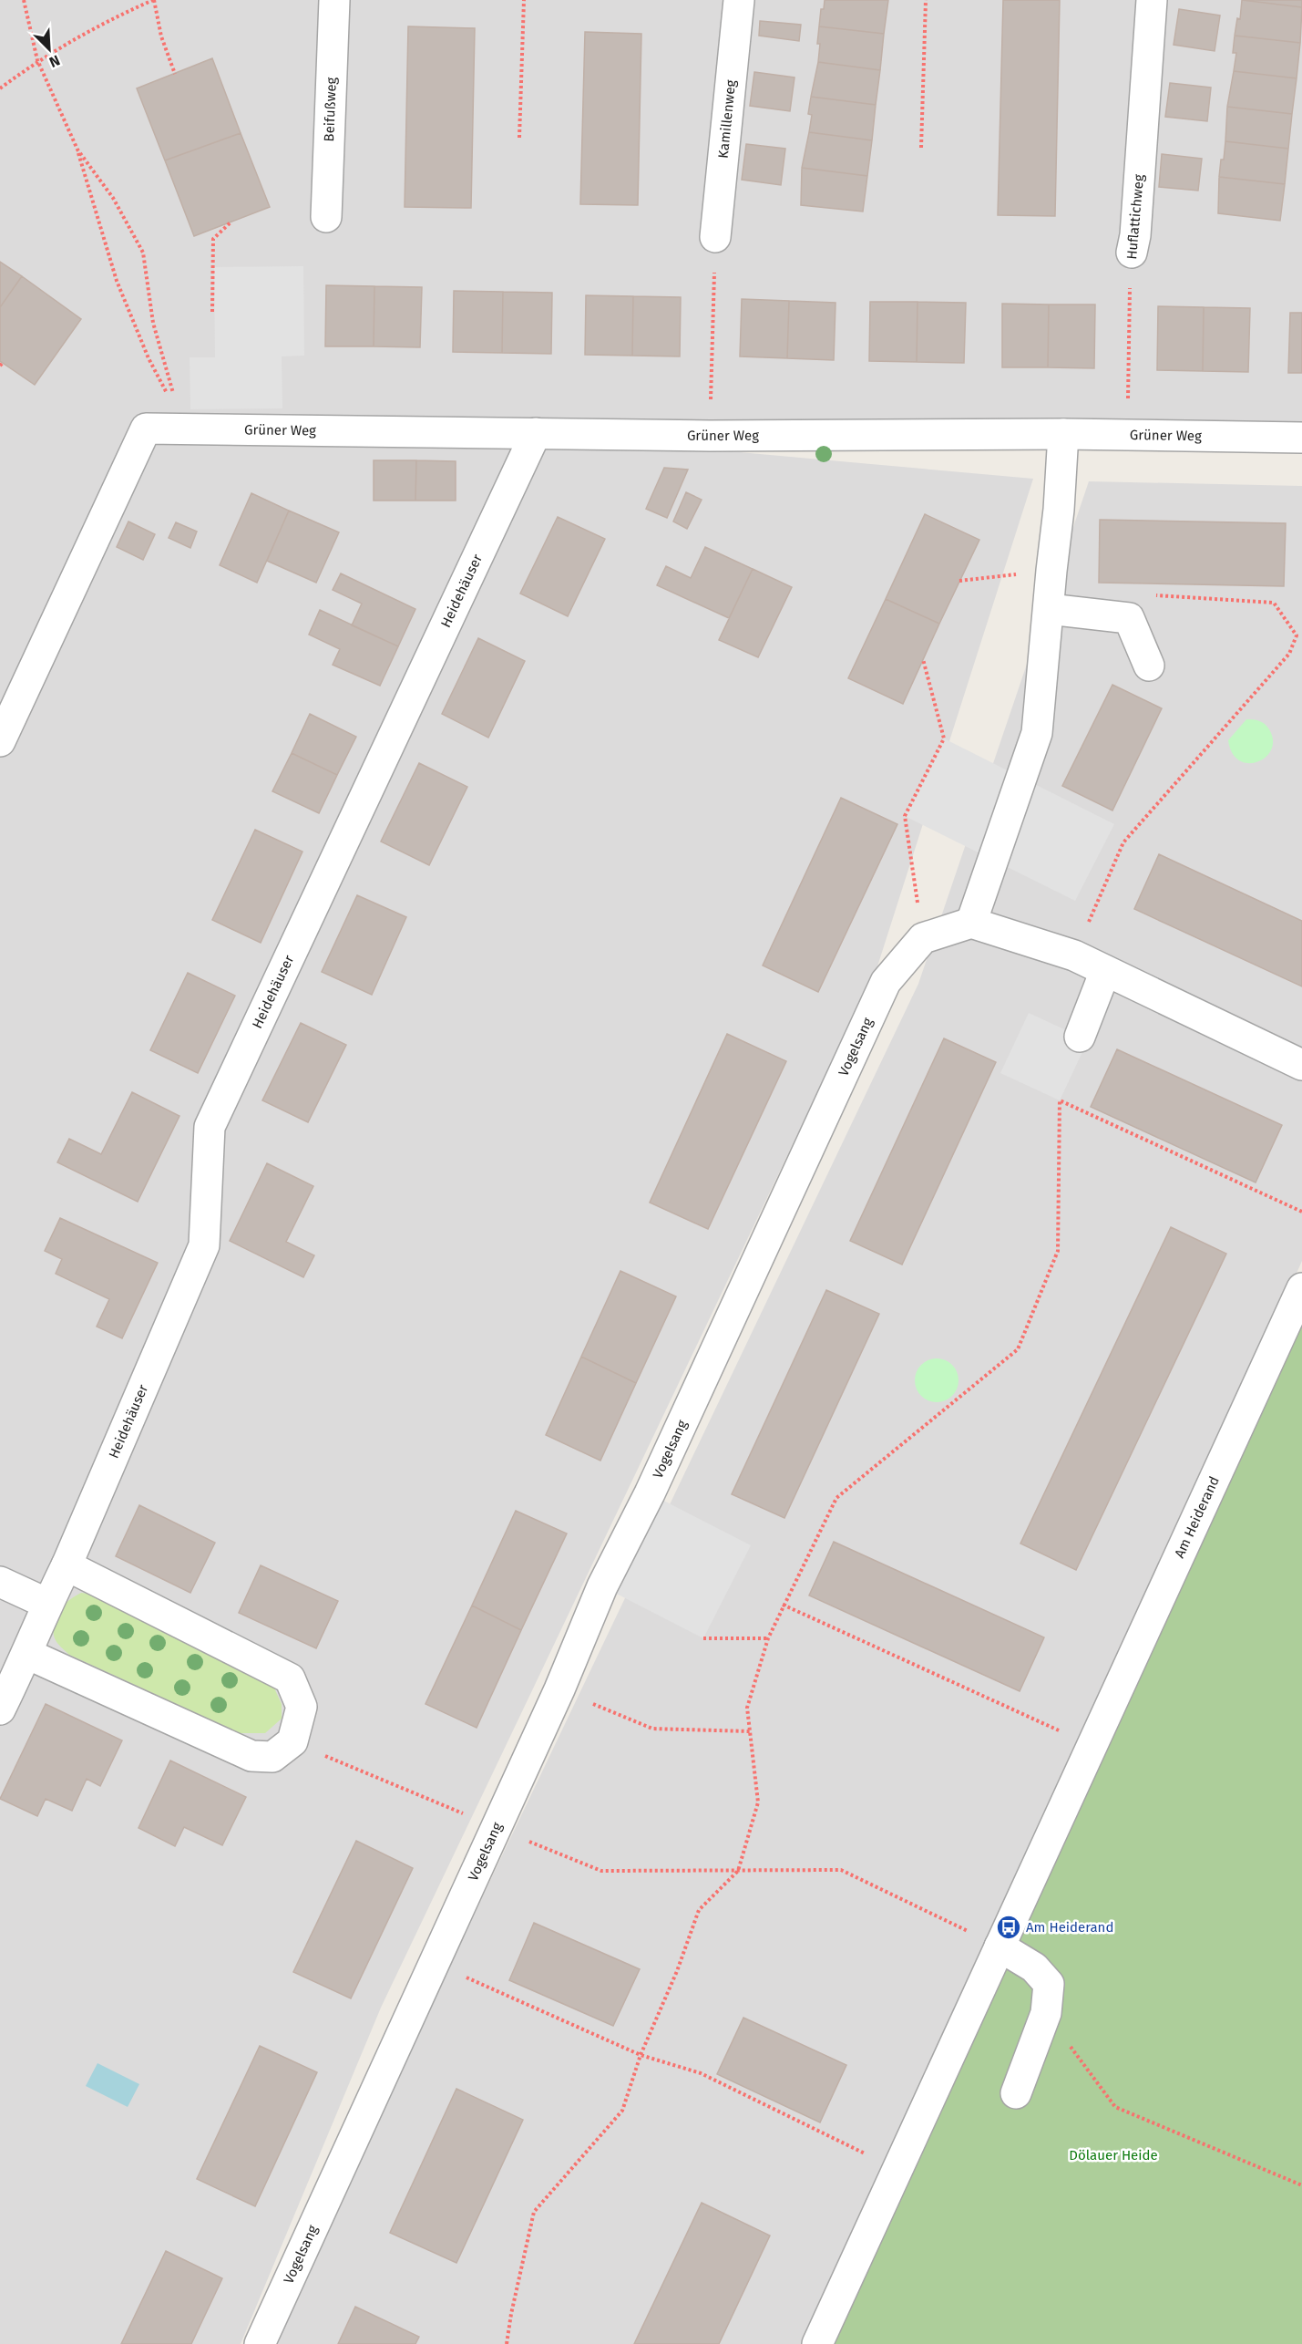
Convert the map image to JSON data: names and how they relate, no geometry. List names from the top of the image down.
{
  "streets": {
    "street": [
      "Beifußweg",
      "Kamillenweg",
      "Huflattichweg",
      "Grüner Weg",
      "Heidehäuser",
      "Vogelsang",
      "Am Heiderand"
    ]
  },
  "crossings": [
    ["Huflattichweg", "Grüner Weg"],
    ["Grüner Weg", "Heidehäuser"]
  ],
  "parks": ["Dölauer Heide"],
  "places": {
    "bus stop": ["Am Heiderand"]
  },
  "north": "bottom right"
}
